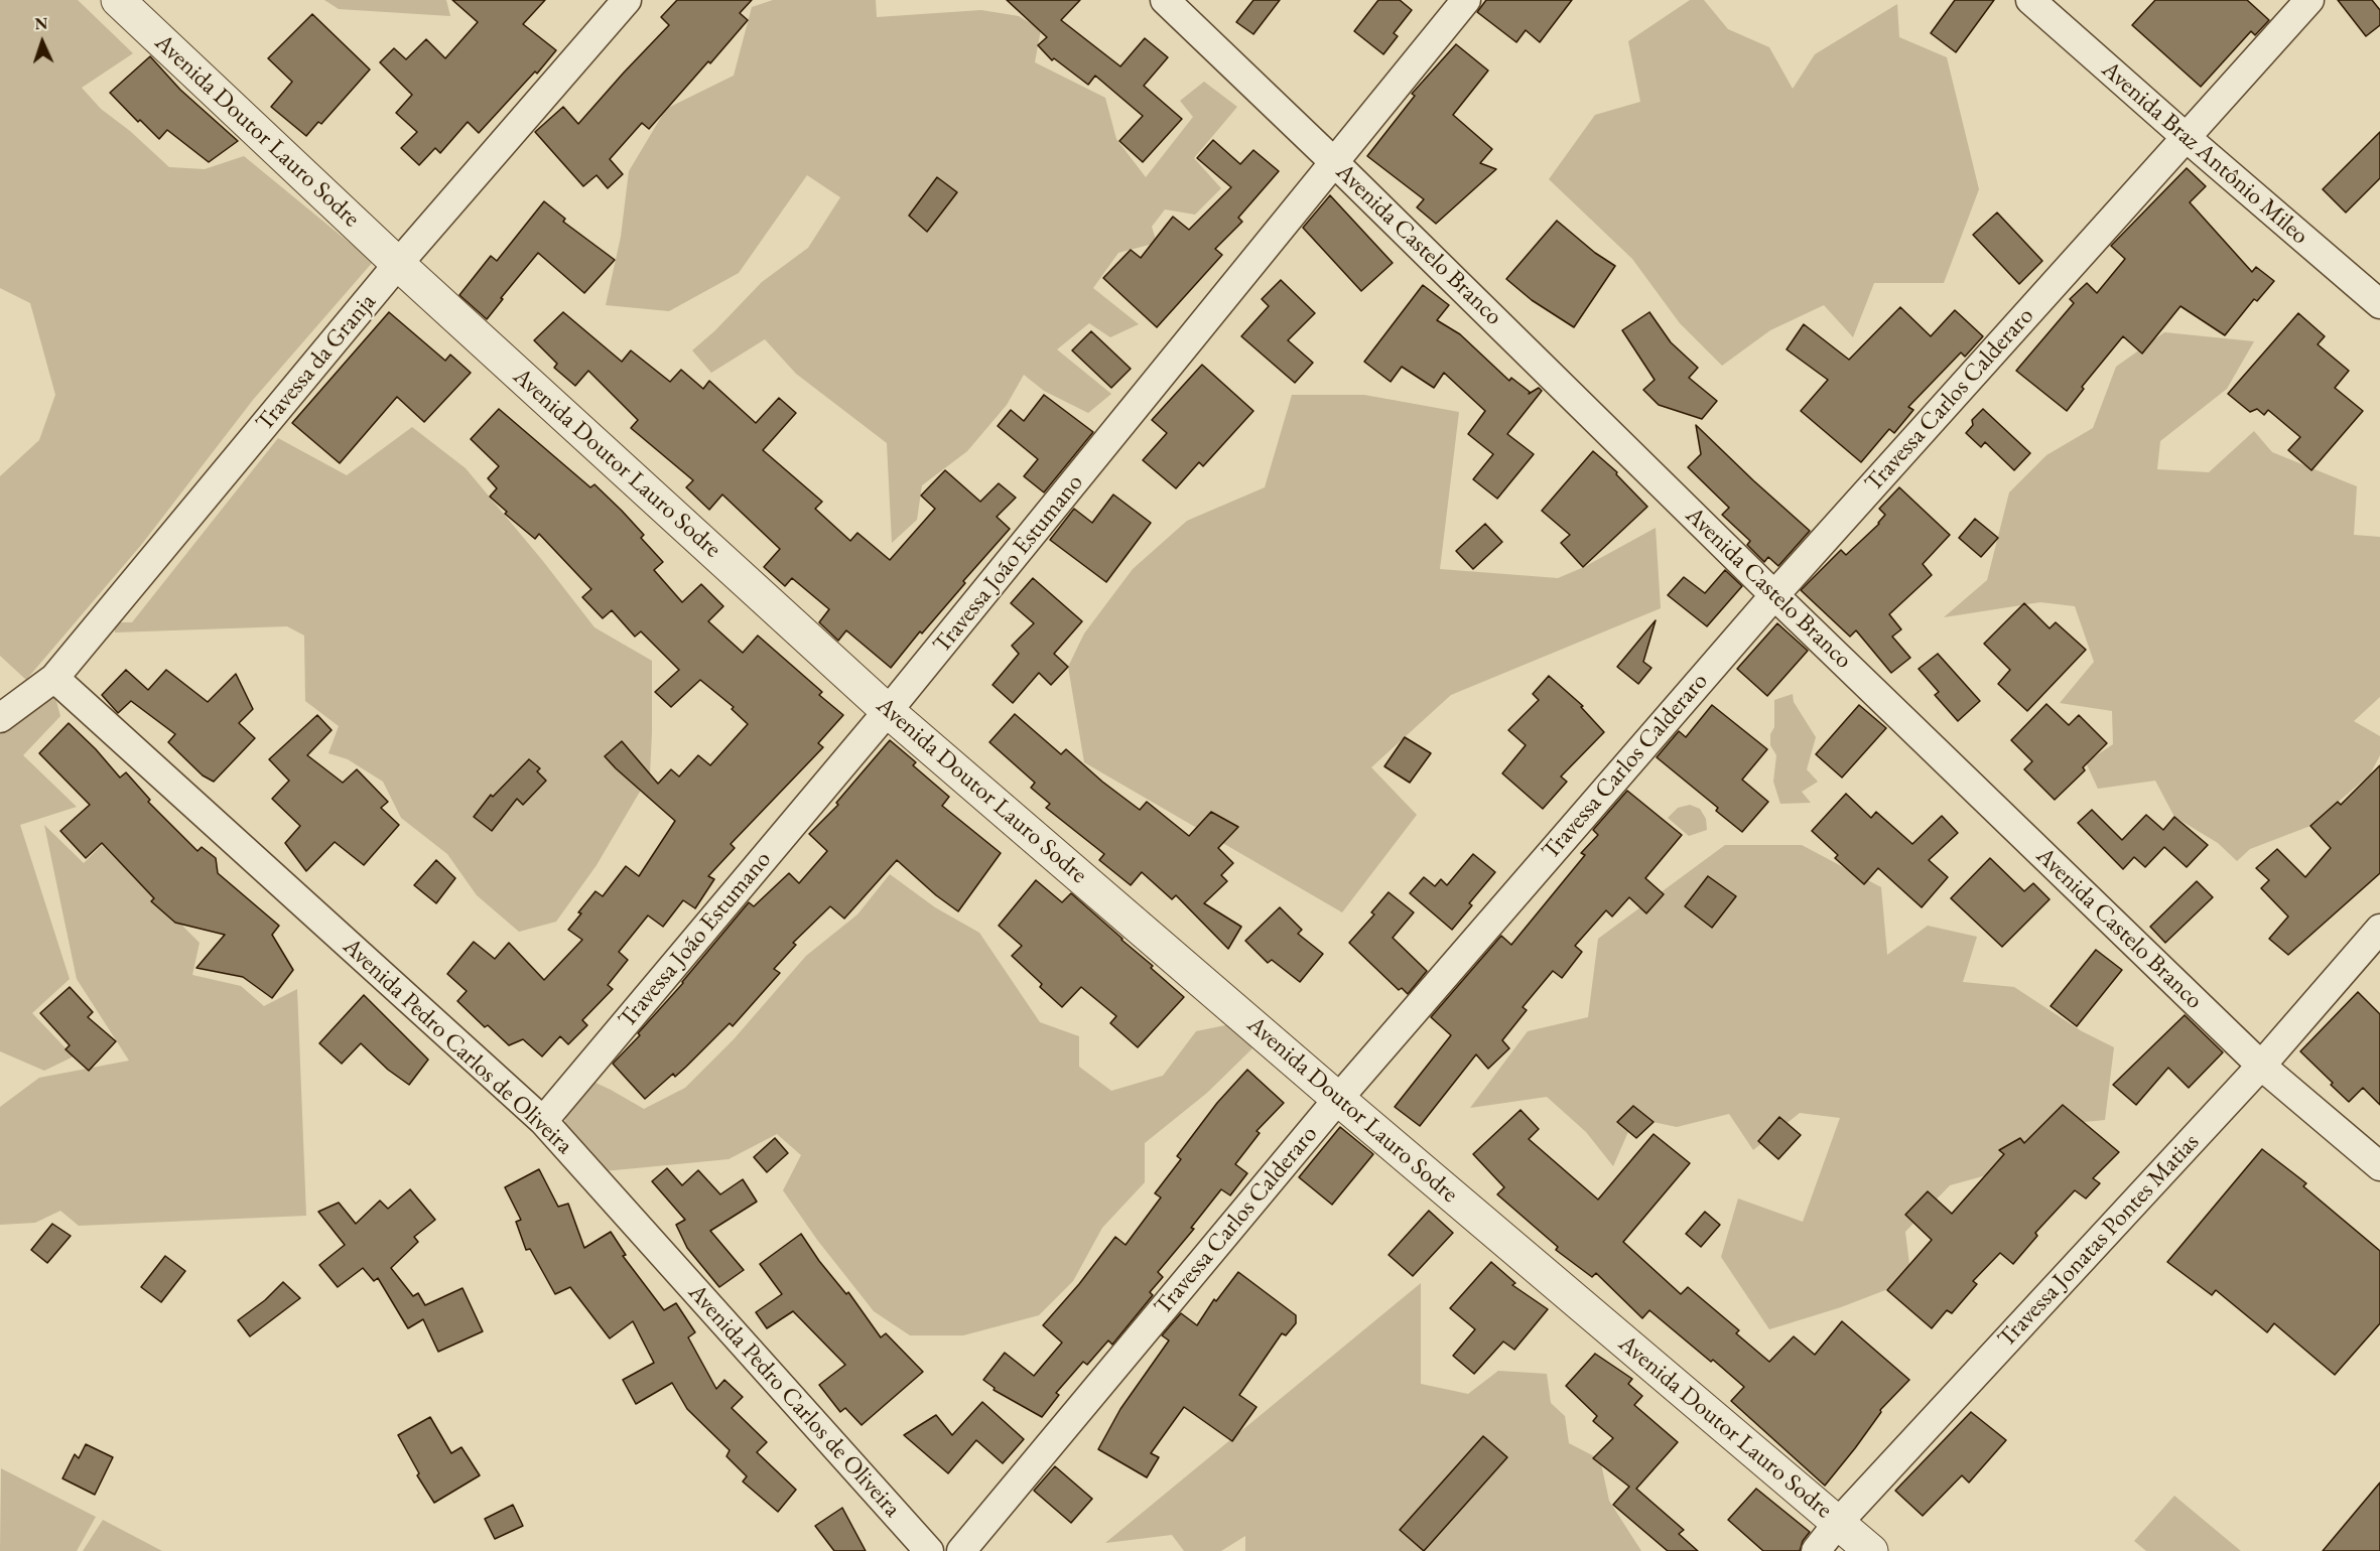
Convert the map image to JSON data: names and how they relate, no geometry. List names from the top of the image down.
{
  "streets": {
    "street": [
      "Avenida Doutor Lauro Sodre",
      "Avenida Braz Antônio Mileo",
      "Avenida Castelo Branco",
      "Travessa da Granja",
      "Travessa Carlos Calderaro",
      "Travessa João Estumano",
      "Avenida Pedro Carlos de Oliveira",
      "Travessa Jonatas Pontes Matias"
    ]
  },
  "crossings": [
    ["Avenida Doutor Lauro Sodre", "Travessa da Granja"],
    ["Avenida Doutor Lauro Sodre", "Travessa Carlos Calderaro"],
    ["Avenida Doutor Lauro Sodre", "Travessa João Estumano"],
    ["Avenida Doutor Lauro Sodre", "Travessa Jonatas Pontes Matias"],
    ["Avenida Braz Antônio Mileo", "Travessa Carlos Calderaro"],
    ["Avenida Castelo Branco", "Travessa Carlos Calderaro"],
    ["Avenida Castelo Branco", "Travessa João Estumano"],
    ["Avenida Castelo Branco", "Travessa Jonatas Pontes Matias"],
    ["Travessa da Granja", "Avenida Pedro Carlos de Oliveira"],
    ["Travessa João Estumano", "Avenida Pedro Carlos de Oliveira"]
  ],
  "north": "top"
}
